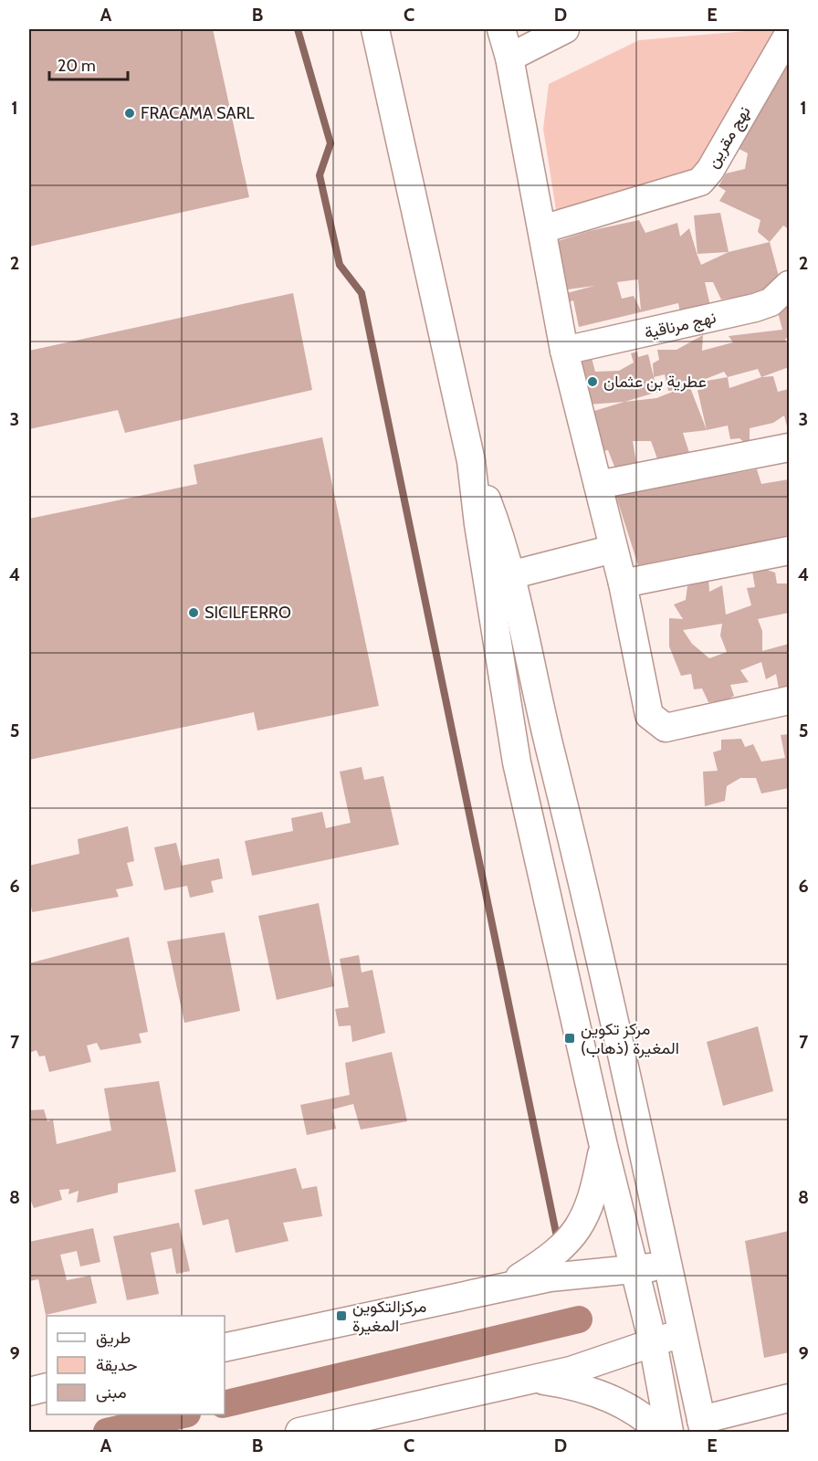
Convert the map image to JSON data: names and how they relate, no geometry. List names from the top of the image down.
{
  "streets": {
    "street": ["نهج مقرين", "نهج مرناقية"]
  },
  "places": {
    "other": ["FRACAMA SARL", "عطرية بن عثمان", "SICILFERRO"],
    "transit": ["مركز تكوين المغيرة (ذهاب)", "مركزالتكوين المغيرة"]
  },
  "legend": ["طريق", "حديقة", "مبنى"],
  "scale_bar": "20 m",
  "grid": {
    "columns": [
      "A",
      "B",
      "C",
      "D",
      "E"
    ],
    "rows": [
      "1",
      "2",
      "3",
      "4",
      "5",
      "6",
      "7",
      "8",
      "9"
    ]
  }
}
